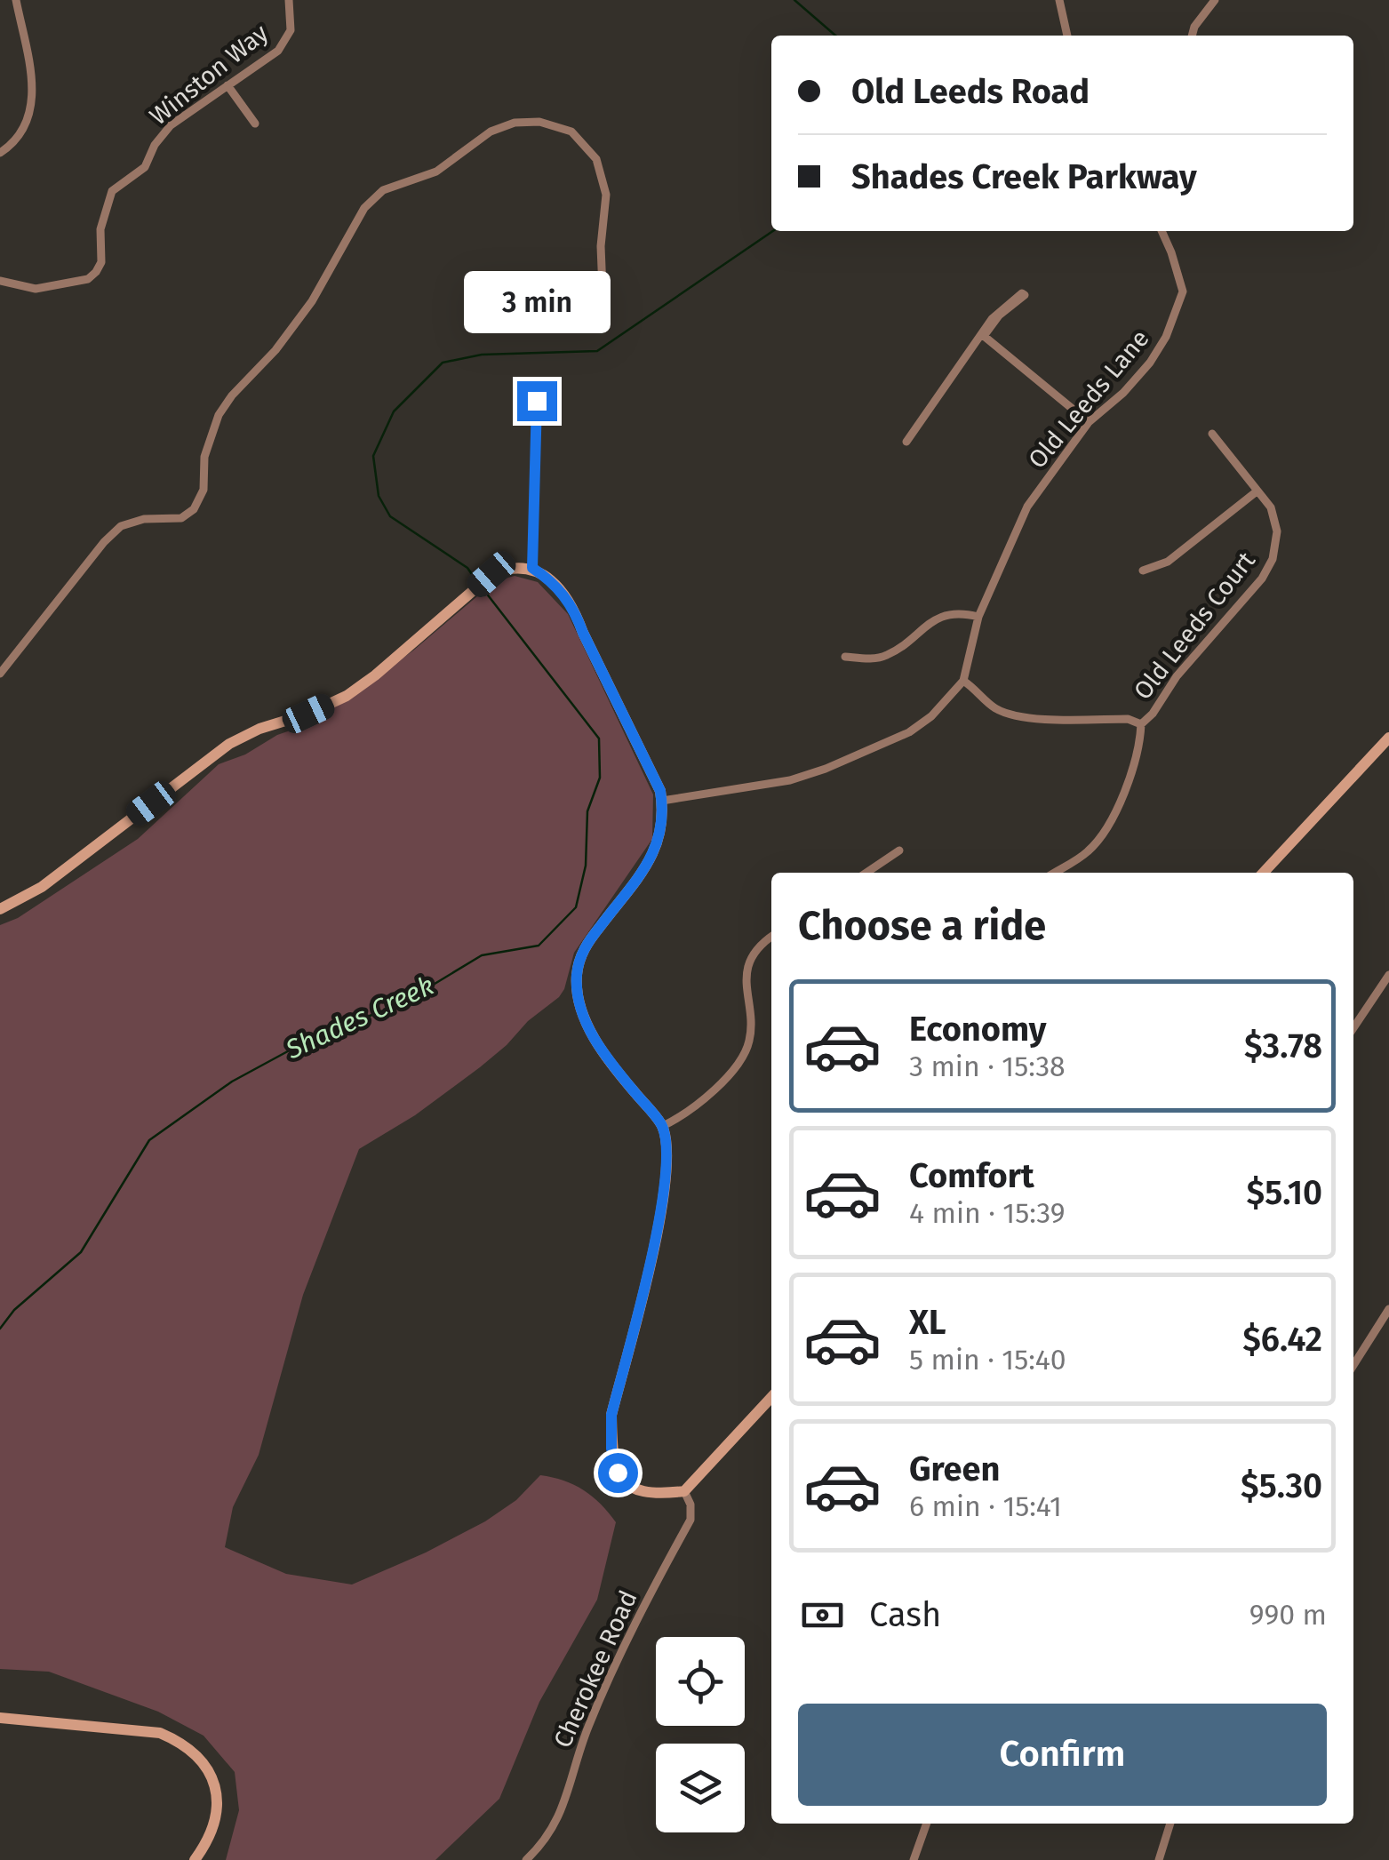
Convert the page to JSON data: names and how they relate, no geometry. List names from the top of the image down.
{
  "streets": {
    "street": [
      "Winston Way",
      "Old Leeds Lane",
      "Old Leeds Court",
      "Cherokee Road"
    ]
  },
  "water": ["Shades Creek"],
  "page": {
    "banner": ["Old Leeds Road", "Shades Creek Parkway"],
    "bubble": "3 min",
    "heading": "Choose a ride",
    "list": [
      {
        "name": "Economy",
        "note": "3 min · 15:38",
        "value": "$3.78"
      },
      {
        "name": "Comfort",
        "note": "4 min · 15:39",
        "value": "$5.10"
      },
      {
        "name": "XL",
        "note": "5 min · 15:40",
        "value": "$6.42"
      },
      {
        "name": "Green",
        "note": "6 min · 15:41",
        "value": "$5.30"
      }
    ],
    "pay": ["Cash", "990 m"],
    "buttons": "Confirm"
  }
}
